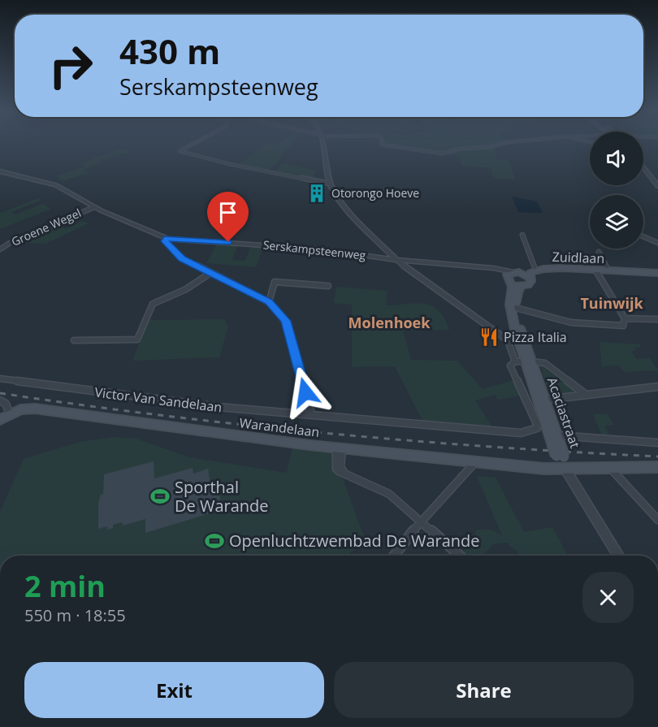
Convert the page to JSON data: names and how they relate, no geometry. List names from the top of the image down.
{
  "streets": {
    "main road": ["Zuidlaan", "Acaciastraat", "Warandelaan"],
    "street": ["Groene Wegel", "Serskampsteenweg", "Victor Van Sandelaan"]
  },
  "crossings": [
    ["Groene Wegel", "Serskampsteenweg"],
    ["Acaciastraat", "Warandelaan"]
  ],
  "districts": ["Tuinwijk", "Molenhoek"],
  "places": {
    "building": ["Otorongo Hoeve"],
    "restaurant": ["Pizza Italia"],
    "sports": ["Sporthal De Warande", "Openluchtzwembad De Warande"]
  },
  "page": {
    "turn": ["430 m", "Serskampsteenweg"],
    "heading": ["2 min", "550 m · 18:55"],
    "buttons": ["Exit", "Share"]
  }
}
